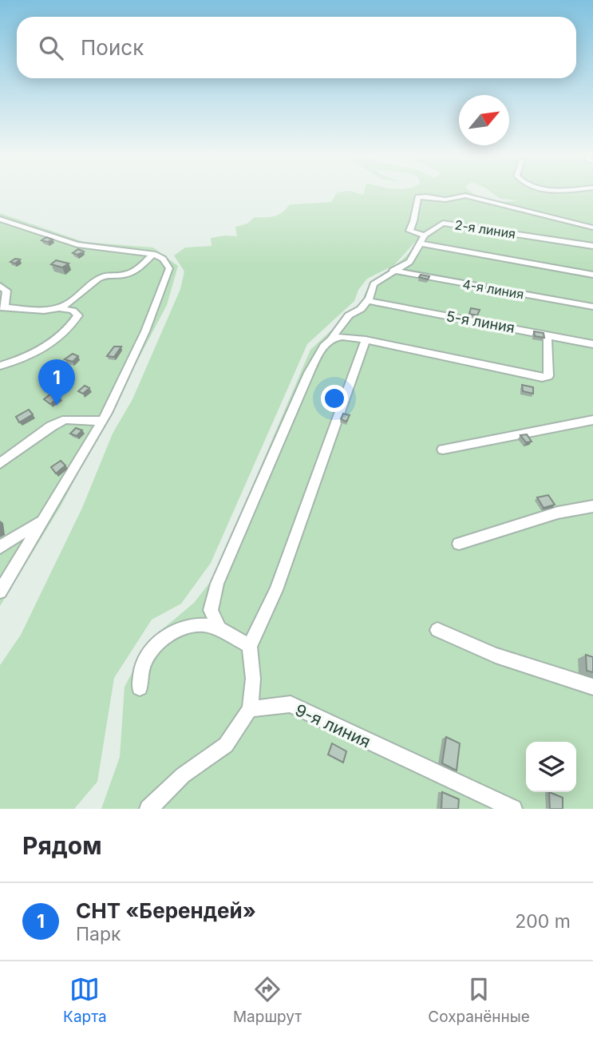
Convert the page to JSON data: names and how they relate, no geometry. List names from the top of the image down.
{
  "streets": {
    "street": [
      "2-я линия",
      "4-я линия",
      "5-я линия",
      "9-я линия"
    ]
  },
  "north": "top right",
  "page": {
    "search": "Поиск",
    "pins": "1",
    "heading": "Рядом",
    "list": [
      {
        "mark": "1",
        "name": "СНТ «Берендей»",
        "note": "Парк",
        "value": "200 m"
      }
    ],
    "nav": ["Карта", "Маршрут", "Сохранённые"]
  }
}
